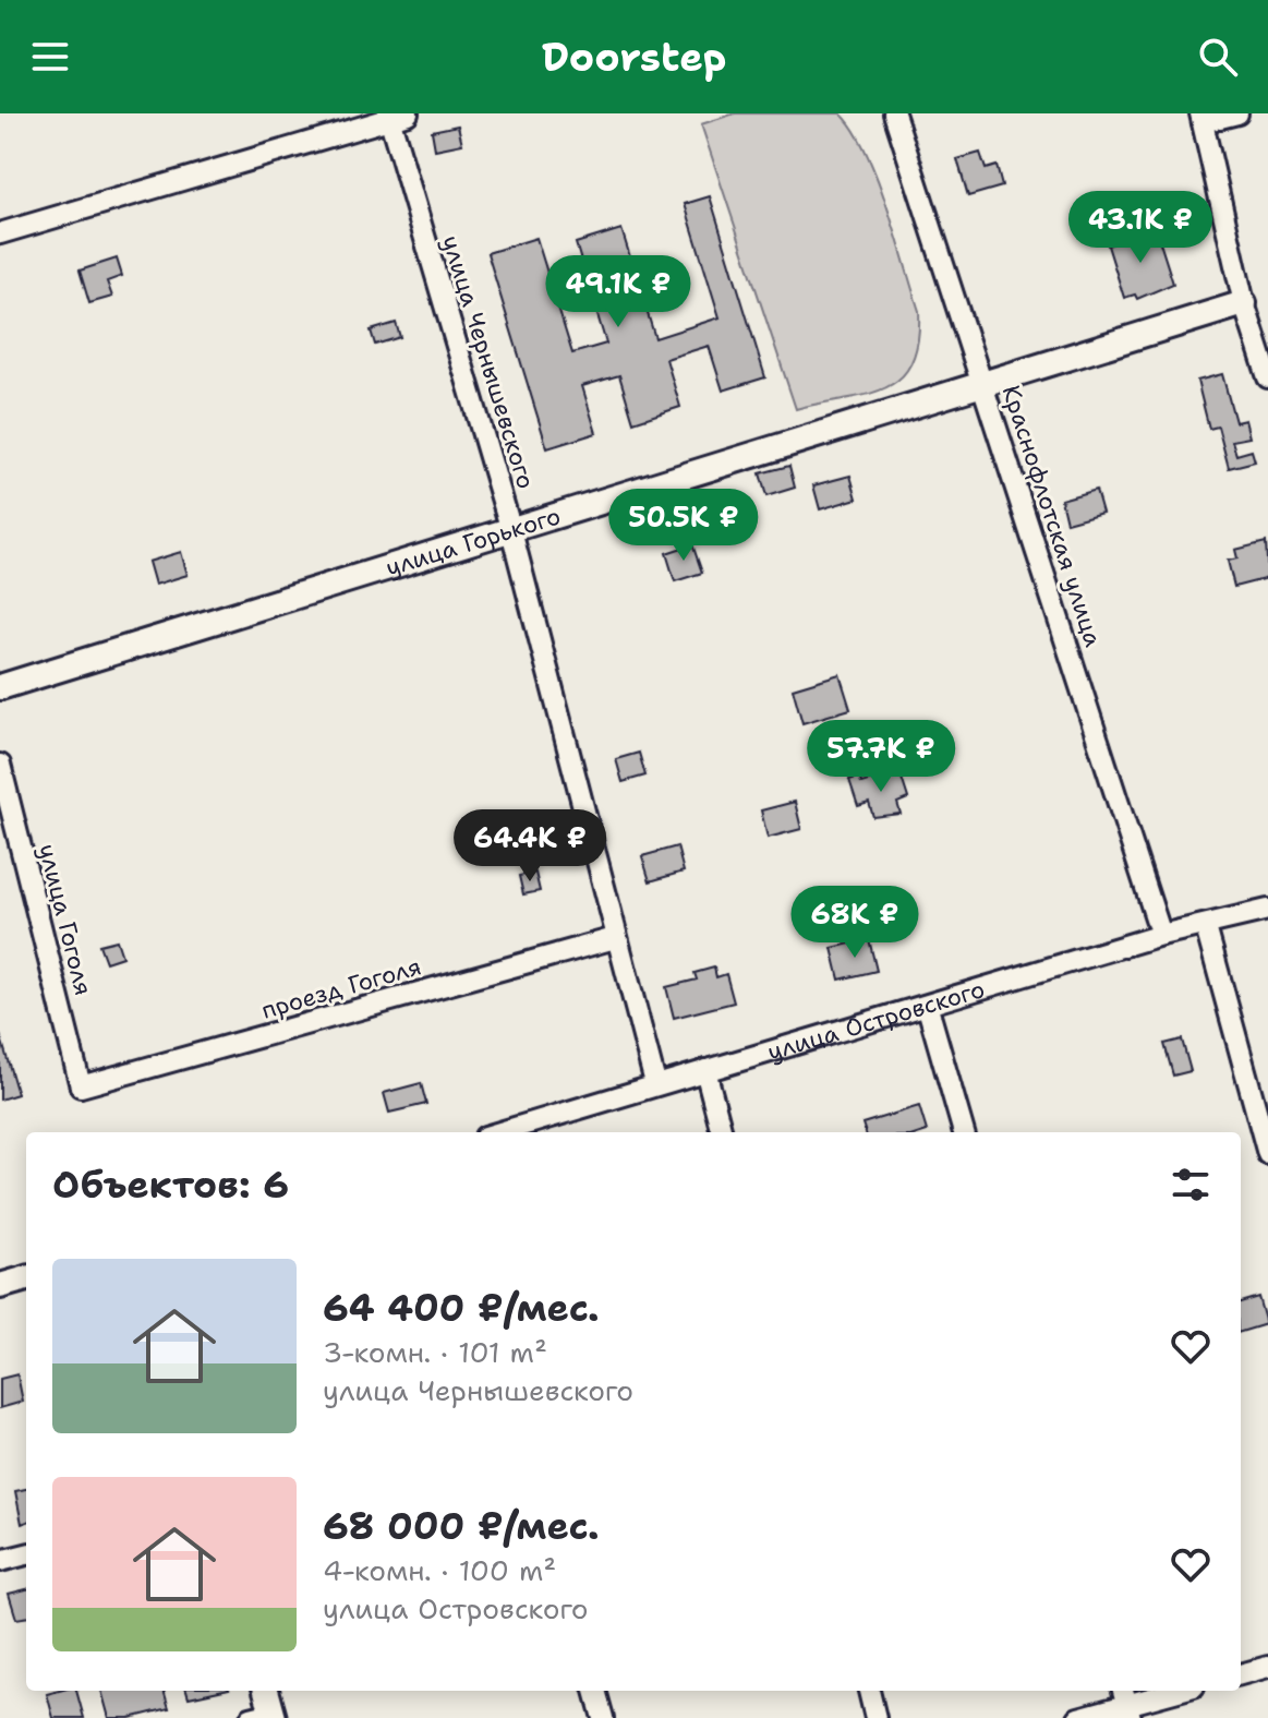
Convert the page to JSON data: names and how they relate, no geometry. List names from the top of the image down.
{
  "streets": {
    "street": [
      "улица Чернышевского",
      "Краснофлотская улица",
      "улица Горького",
      "улица Гоголя",
      "проезд Гоголя",
      "улица Островского"
    ]
  },
  "crossings": [
    ["улица Чернышевского", "улица Горького"],
    ["улица Чернышевского", "проезд Гоголя"],
    ["улица Чернышевского", "улица Островского"],
    ["Краснофлотская улица", "улица Горького"],
    ["Краснофлотская улица", "улица Островского"],
    ["улица Гоголя", "проезд Гоголя"]
  ],
  "page": {
    "header": "Doorstep",
    "price": [
      "43.1K ₽",
      "49.1K ₽",
      "50.5K ₽",
      "57.7K ₽",
      "64.4K ₽",
      "68K ₽"
    ],
    "heading": "Объектов: 6",
    "list": [
      {
        "name": "64 400 ₽/мес.",
        "note": "3-комн. · 101 m² · улица Чернышевского"
      },
      {
        "name": "68 000 ₽/мес.",
        "note": "4-комн. · 100 m² · улица Островского"
      }
    ]
  }
}
